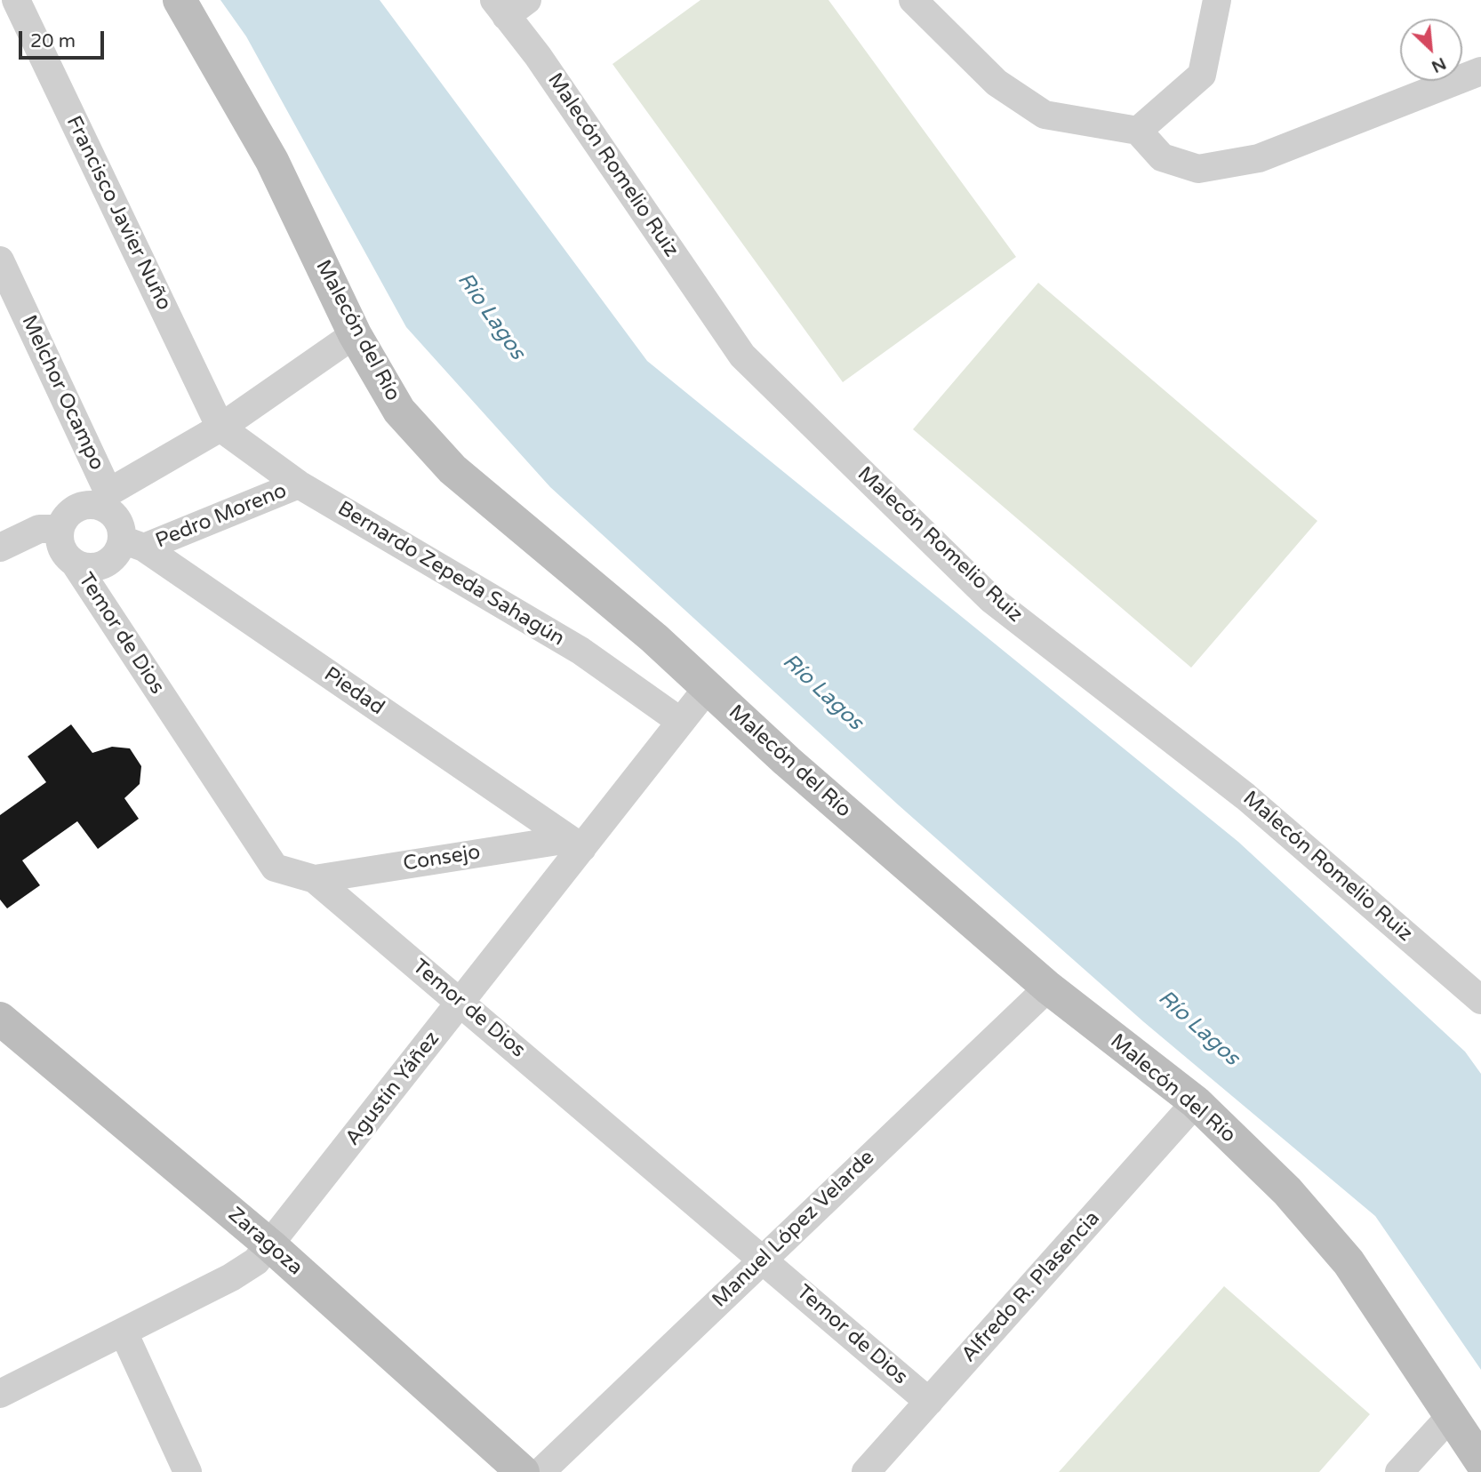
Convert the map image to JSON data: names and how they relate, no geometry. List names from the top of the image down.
{
  "streets": {
    "street": [
      "Malecón Romelio Ruiz",
      "Francisco Javier Nuño",
      "Malecón del Río",
      "Melchor Ocampo",
      "Pedro Moreno",
      "Bernardo Zepeda Sahagún",
      "Temor de Dios",
      "Piedad",
      "Consejo",
      "Agustín Yáñez",
      "Manuel López Velarde",
      "Zaragoza",
      "Alfredo R. Plasencia"
    ]
  },
  "crossings": [
    ["Francisco Javier Nuño", "Bernardo Zepeda Sahagún"],
    ["Malecón del Río", "Agustín Yáñez"],
    ["Malecón del Río", "Manuel López Velarde"],
    ["Malecón del Río", "Alfredo R. Plasencia"],
    ["Melchor Ocampo", "Pedro Moreno"],
    ["Melchor Ocampo", "Temor de Dios"],
    ["Melchor Ocampo", "Piedad"],
    ["Pedro Moreno", "Bernardo Zepeda Sahagún"],
    ["Pedro Moreno", "Temor de Dios"],
    ["Pedro Moreno", "Piedad"],
    ["Bernardo Zepeda Sahagún", "Agustín Yáñez"],
    ["Temor de Dios", "Piedad"],
    ["Temor de Dios", "Consejo"],
    ["Temor de Dios", "Agustín Yáñez"],
    ["Temor de Dios", "Manuel López Velarde"],
    ["Temor de Dios", "Alfredo R. Plasencia"],
    ["Piedad", "Consejo"],
    ["Piedad", "Agustín Yáñez"],
    ["Consejo", "Agustín Yáñez"],
    ["Agustín Yáñez", "Zaragoza"]
  ],
  "water": ["Río Lagos"],
  "scale_bar": "20 m",
  "north": "bottom right"
}
